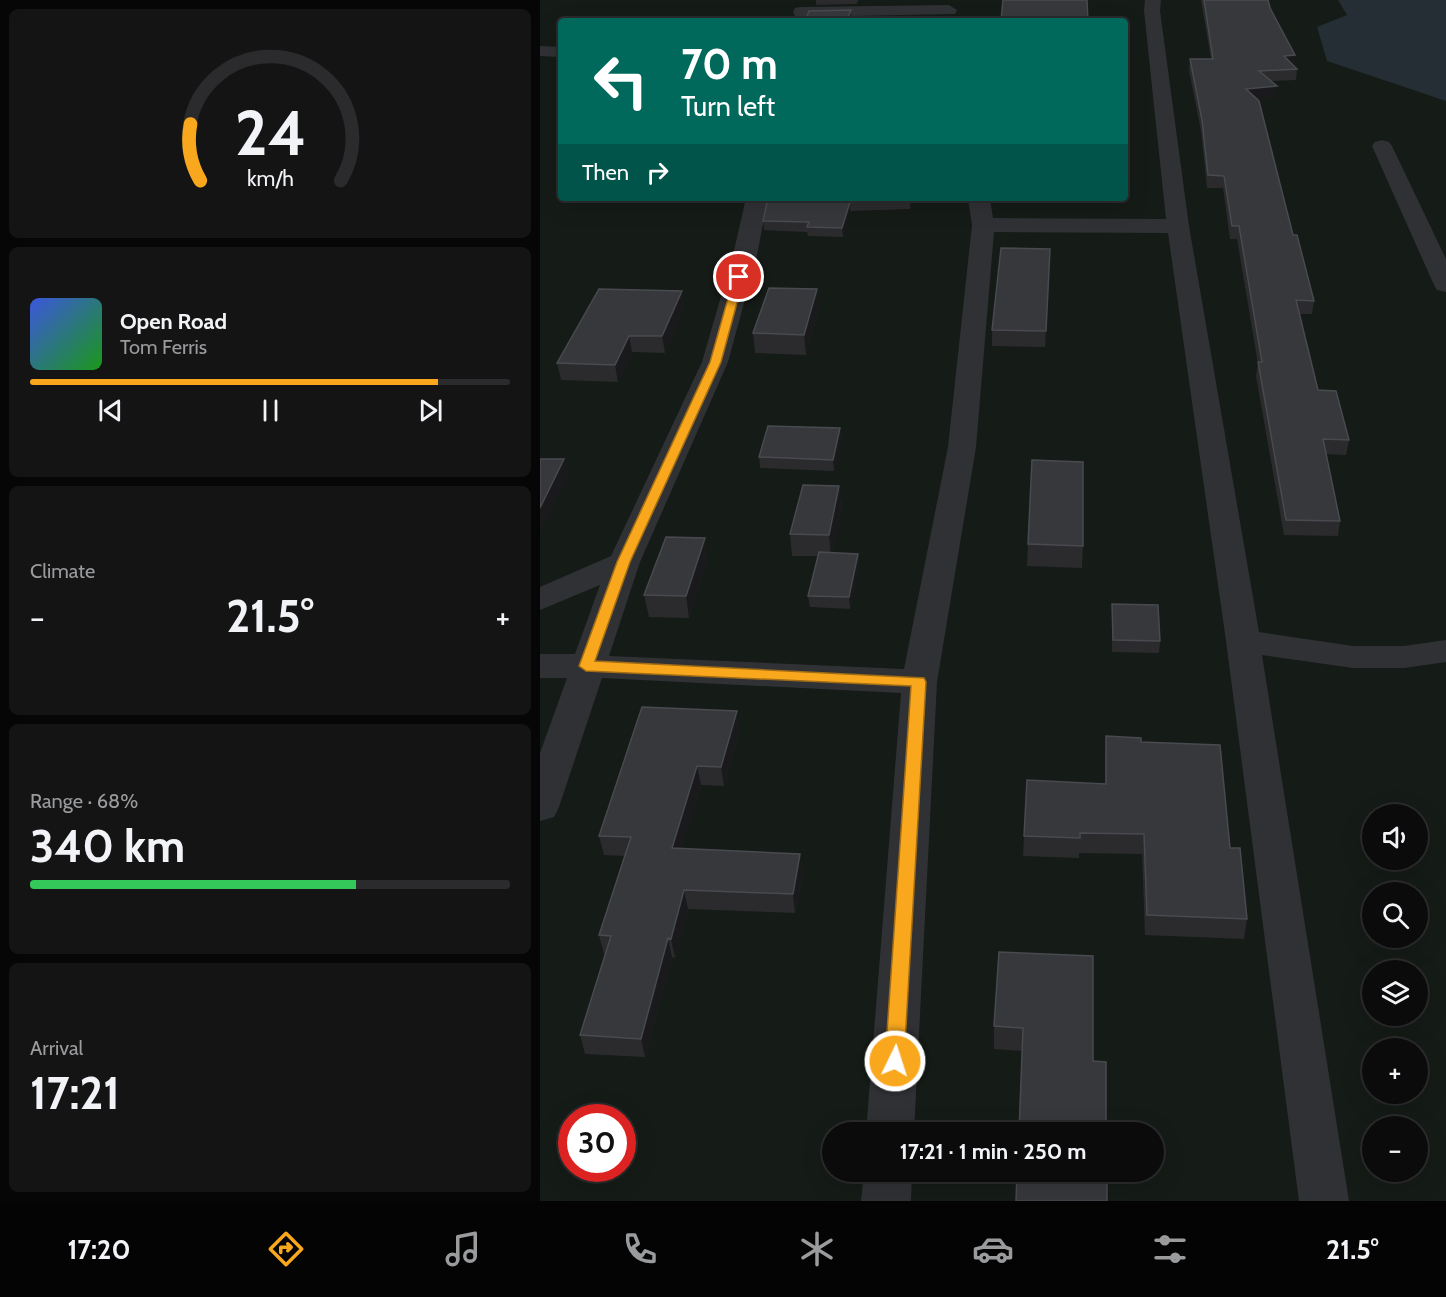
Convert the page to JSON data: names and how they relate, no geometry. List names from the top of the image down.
{
  "page": {
    "turn": ["70 m", "Turn left"],
    "then": "Then",
    "song": ["Open Road", "Tom Ferris"],
    "tile": [
      "Climate",
      ["Range · 68%", "340 km"],
      ["Arrival", "17:21"]
    ],
    "heat": ["−", "21.5°", "+"],
    "map_buttons": ["+", "−"],
    "limit": "30",
    "trip": "17:21 · 1 min · 250 m",
    "tabs": ["17:20", "21.5°"],
    "gauge": ["24", "km/h"]
  }
}
